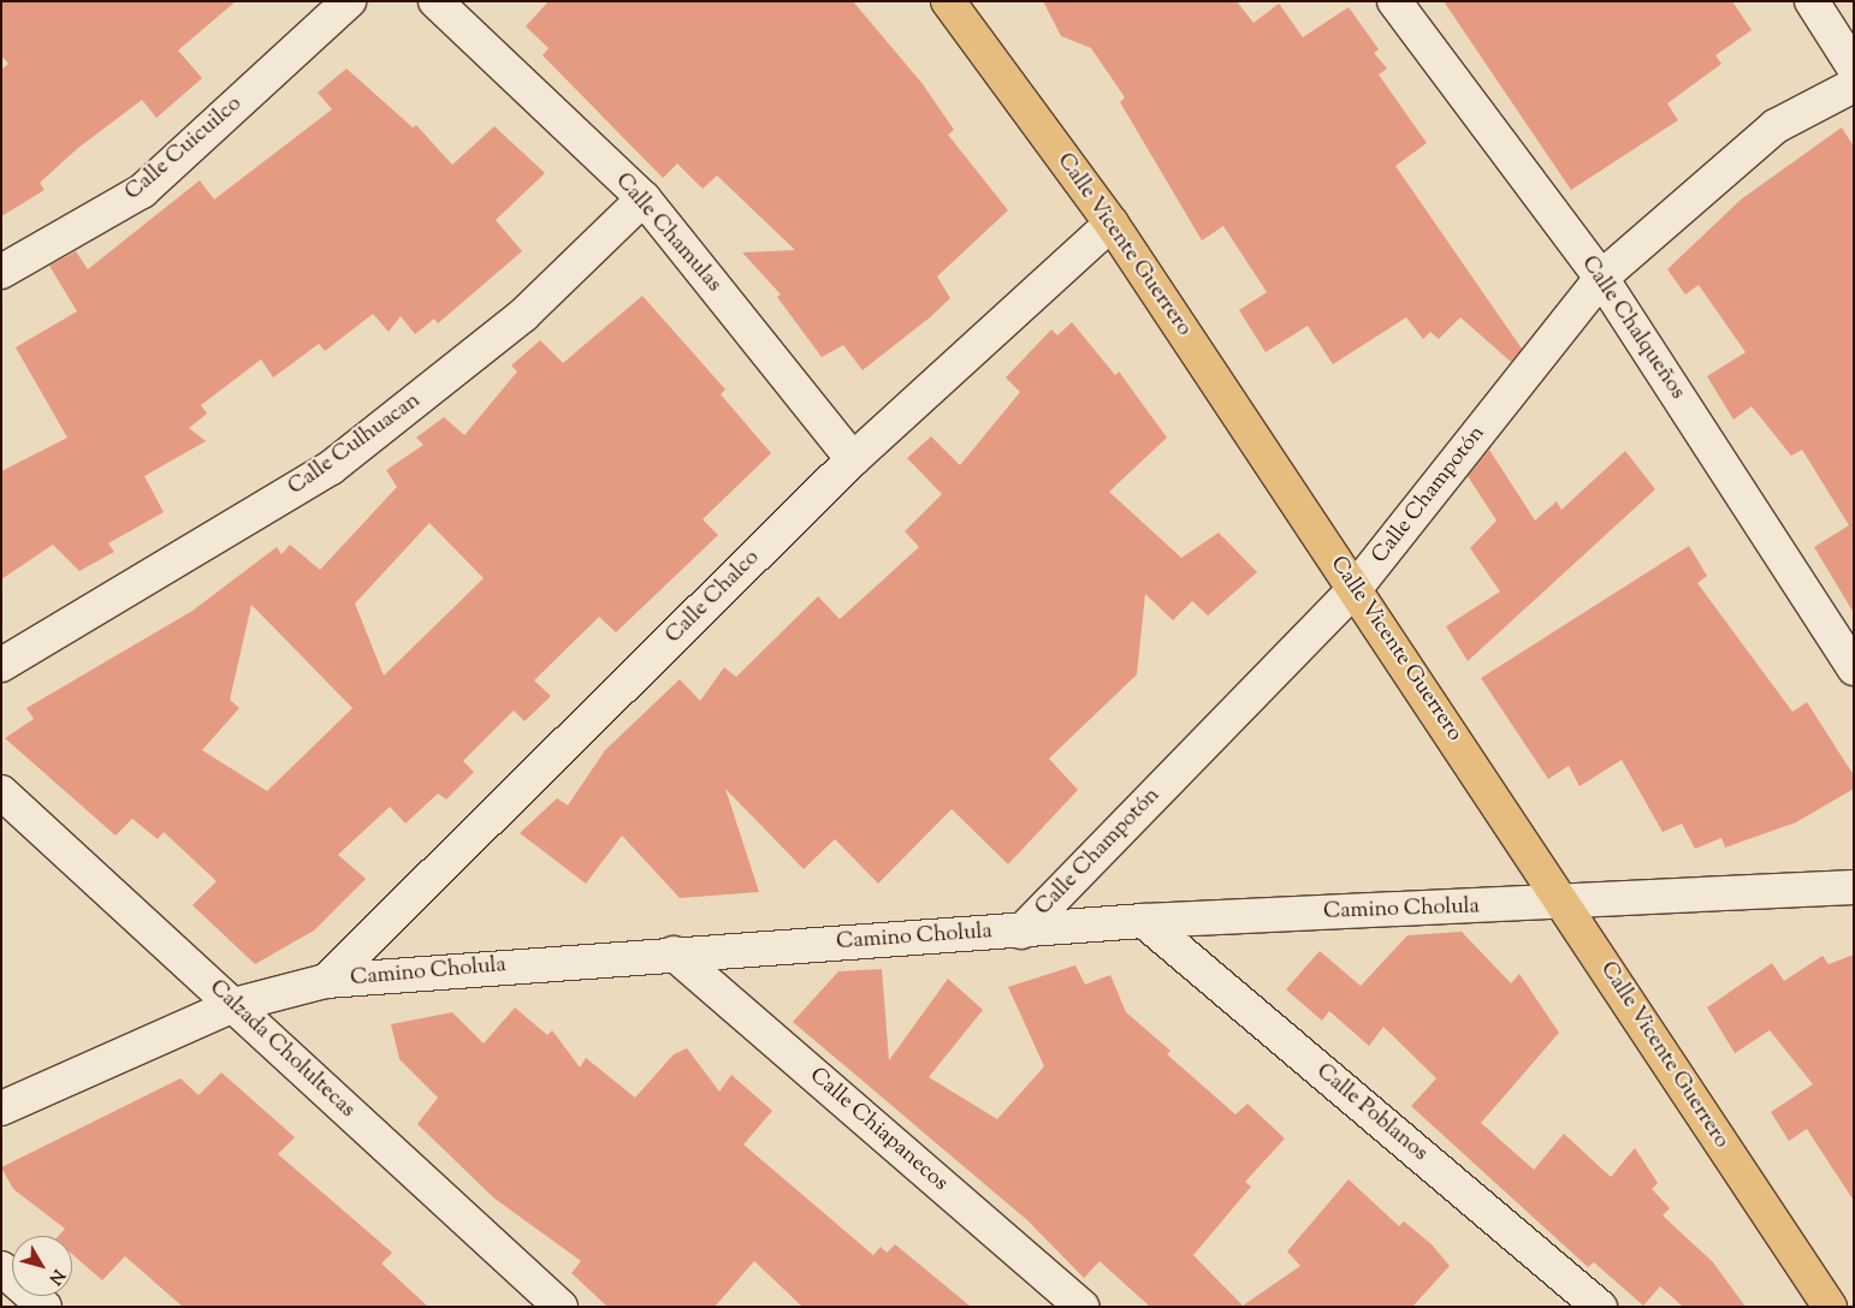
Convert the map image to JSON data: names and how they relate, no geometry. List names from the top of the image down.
{
  "streets": {
    "main road": ["Calle Vicente Guerrero"],
    "street": [
      "Calle Cuicuilco",
      "Calle Chamulas",
      "Calle Chalqueños",
      "Calle Culhuacan",
      "Calle Champotón",
      "Calle Chalco",
      "Camino Cholula",
      "Calzada Cholultecas",
      "Calle Poblanos",
      "Calle Chiapanecos"
    ]
  },
  "crossings": [
    ["Calle Chamulas", "Calle Culhuacan"],
    ["Calle Chamulas", "Calle Chalco"],
    ["Calle Vicente Guerrero", "Calle Champotón"],
    ["Calle Vicente Guerrero", "Calle Chalco"],
    ["Calle Vicente Guerrero", "Camino Cholula"],
    ["Calle Chalqueños", "Calle Champotón"],
    ["Calle Champotón", "Camino Cholula"],
    ["Calle Chalco", "Camino Cholula"],
    ["Camino Cholula", "Calzada Cholultecas"],
    ["Camino Cholula", "Calle Poblanos"],
    ["Camino Cholula", "Calle Chiapanecos"]
  ],
  "north": "bottom right"
}
